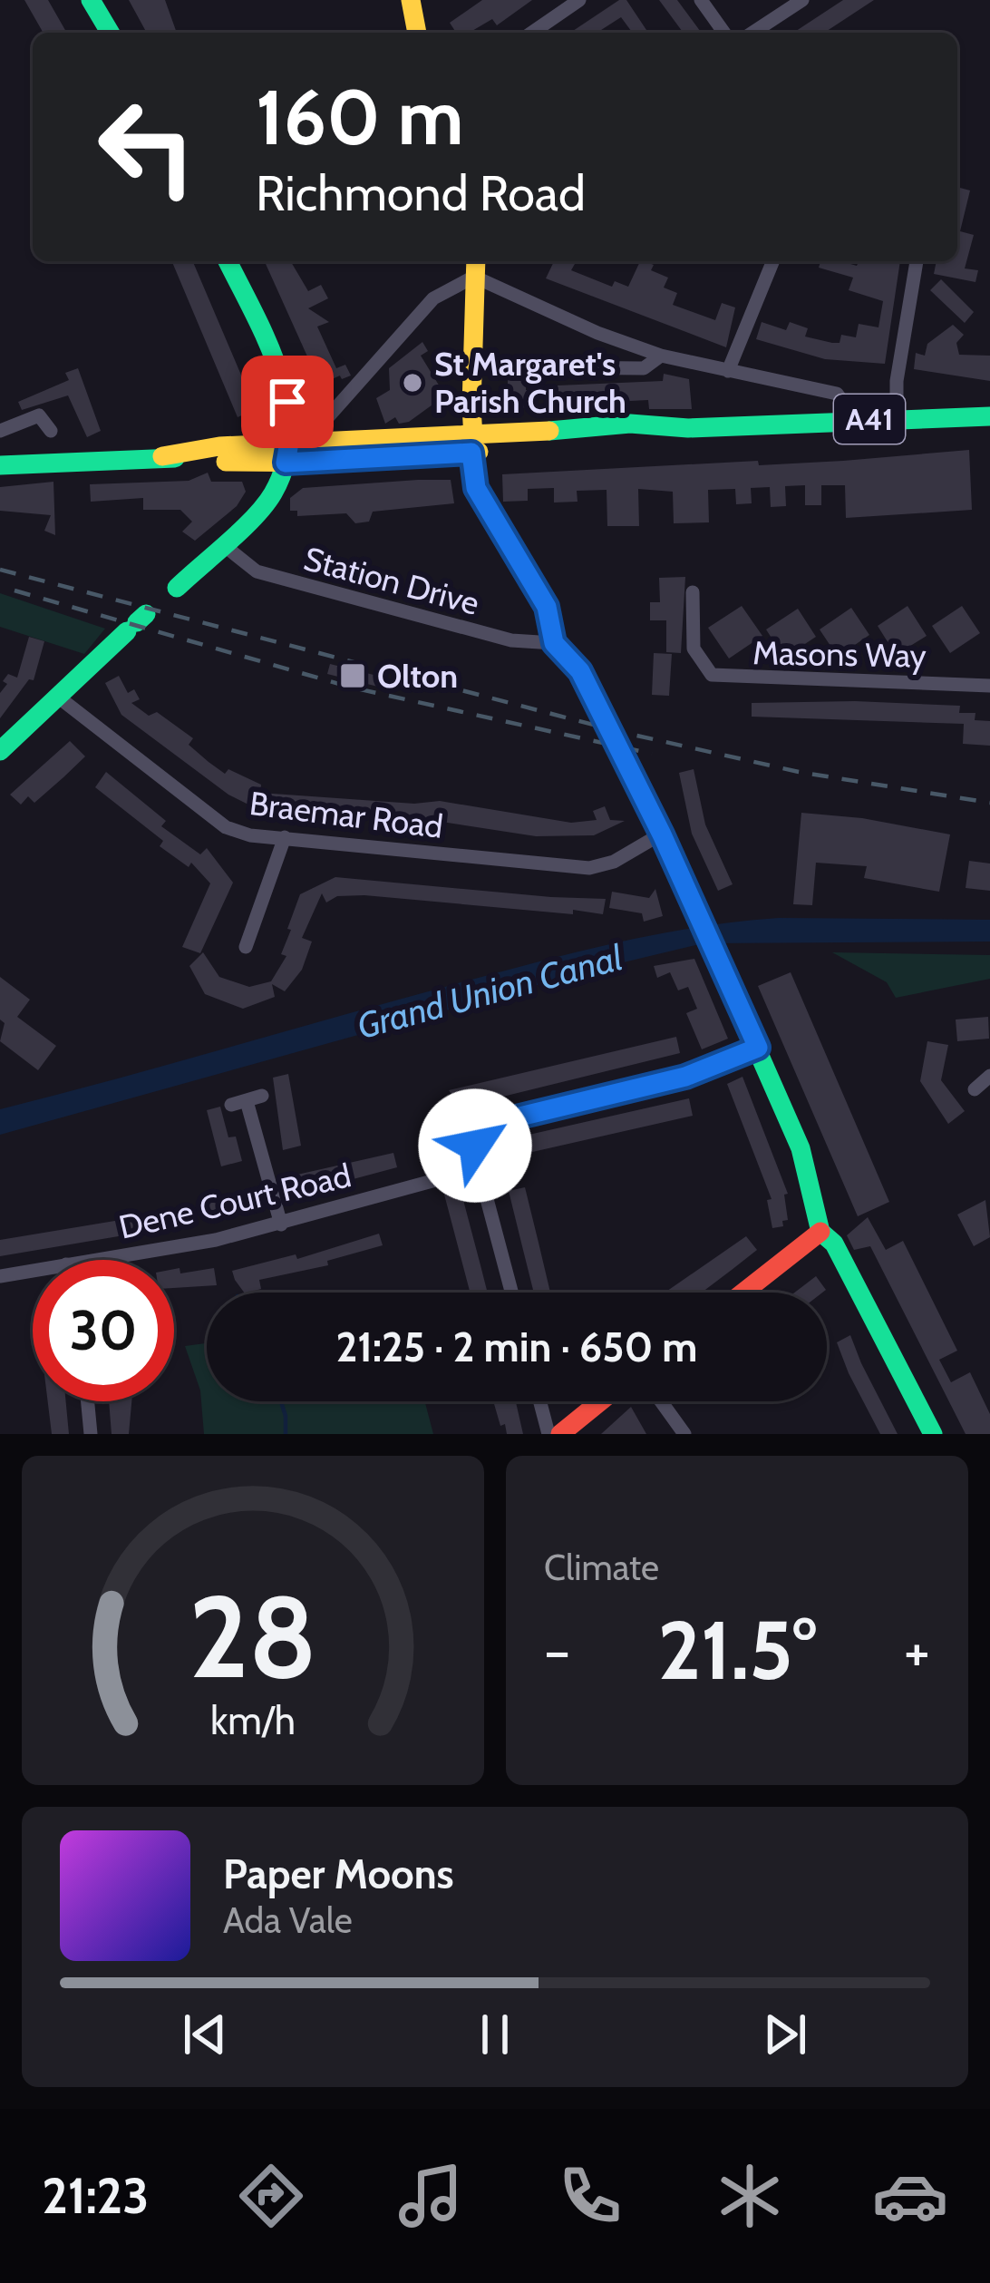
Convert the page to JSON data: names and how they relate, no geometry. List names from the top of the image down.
{
  "streets": {
    "main road": ["A41"],
    "street": [
      "Station Drive",
      "Masons Way",
      "Braemar Road",
      "Dene Court Road"
    ]
  },
  "water": ["Grand Union Canal"],
  "places": {
    "other": ["St Margaret's Parish Church"],
    "transit": ["Olton"]
  },
  "page": {
    "turn": ["160 m", "Richmond Road"],
    "limit": "30",
    "trip": "21:25 · 2 min · 650 m",
    "tile": "Climate",
    "heat": ["−", "21.5°", "+"],
    "song": ["Paper Moons", "Ada Vale"],
    "tabs": "21:23",
    "gauge": ["28", "km/h"]
  }
}
